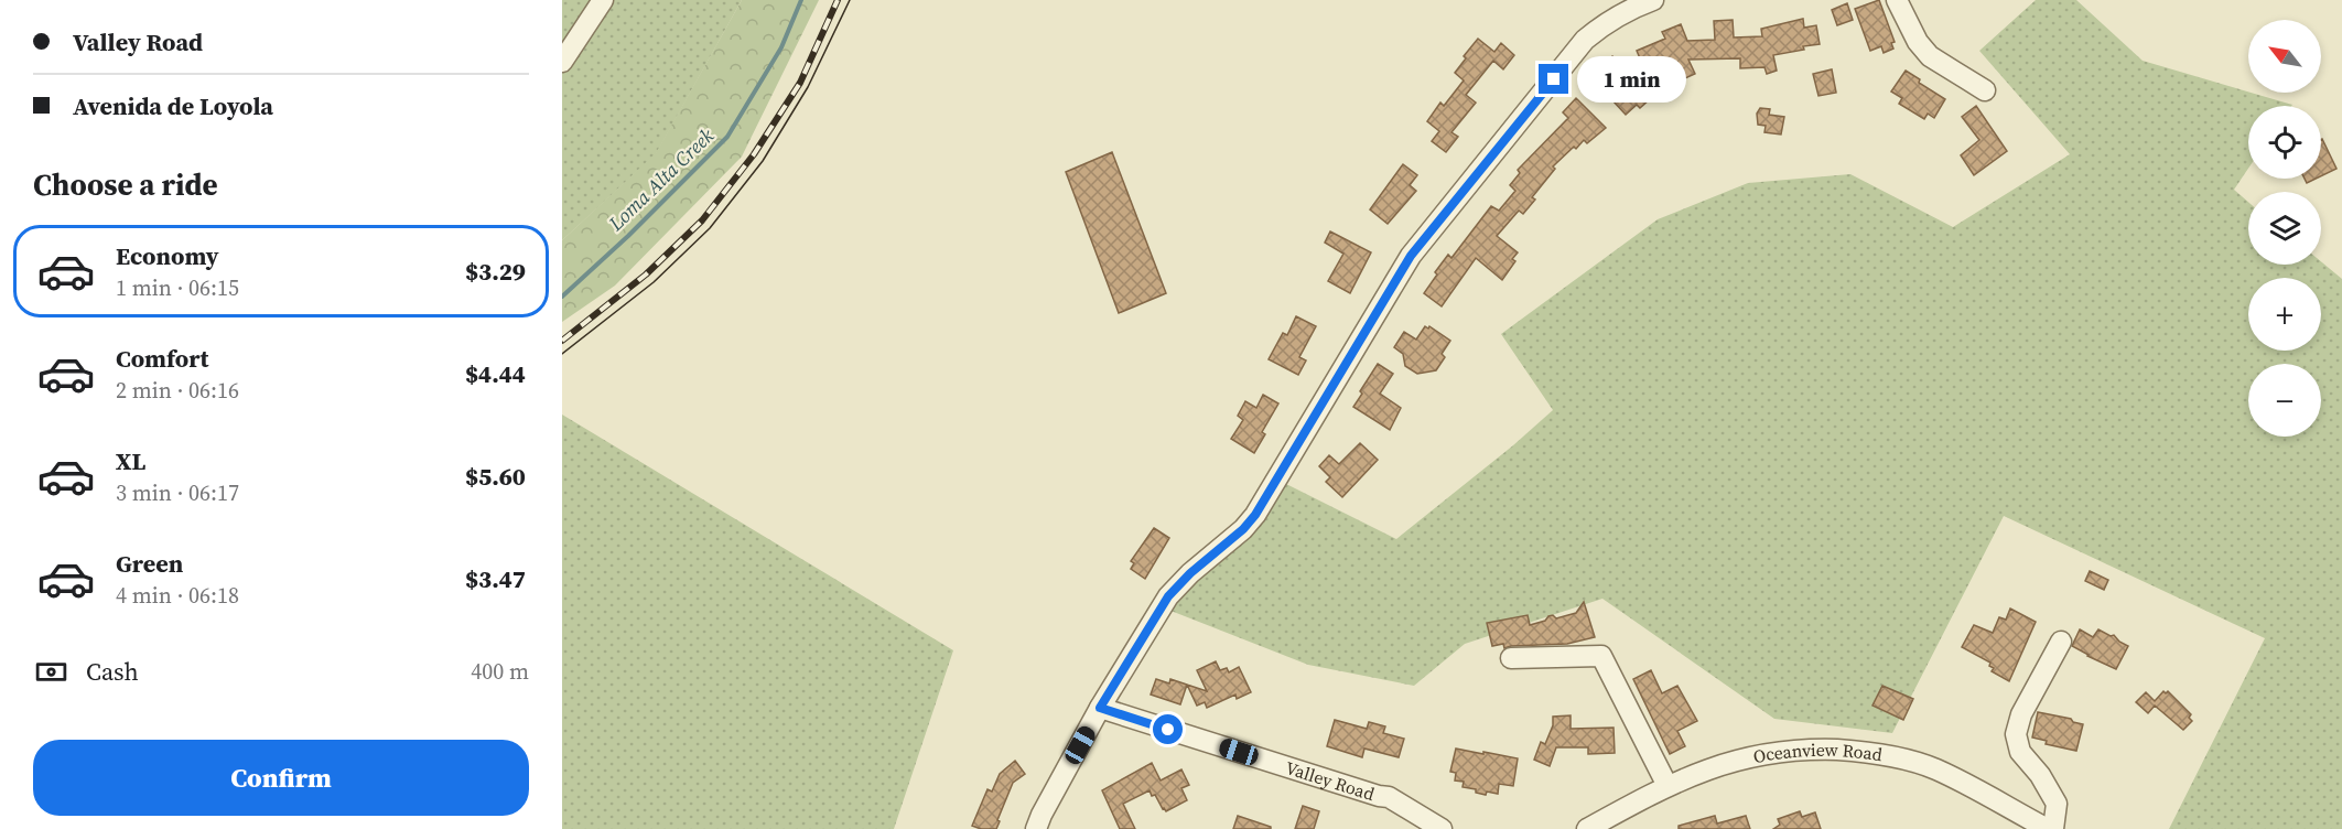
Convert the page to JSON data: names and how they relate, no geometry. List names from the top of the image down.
{
  "streets": {
    "street": ["Oceanview Road", "Valley Road"]
  },
  "water": ["Loma Alta Creek"],
  "north": "top left",
  "page": {
    "banner": ["Valley Road", "Avenida de Loyola"],
    "map_buttons": ["+", "−"],
    "bubble": "1 min",
    "heading": "Choose a ride",
    "list": [
      {
        "name": "Economy",
        "note": "1 min · 06:15",
        "value": "$3.29"
      },
      {
        "name": "Comfort",
        "note": "2 min · 06:16",
        "value": "$4.44"
      },
      {
        "name": "XL",
        "note": "3 min · 06:17",
        "value": "$5.60"
      },
      {
        "name": "Green",
        "note": "4 min · 06:18",
        "value": "$3.47"
      }
    ],
    "pay": ["Cash", "400 m"],
    "buttons": "Confirm"
  }
}
